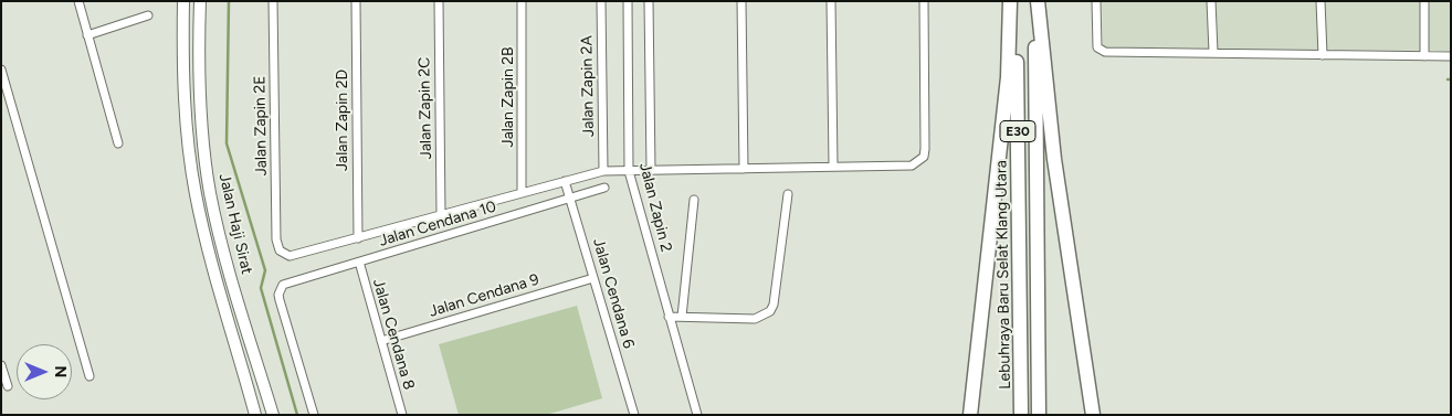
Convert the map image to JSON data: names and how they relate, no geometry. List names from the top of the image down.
{
  "streets": {
    "highway": ["E30", "Lebuhraya Baru Selat Klang Utara"],
    "main road": ["Jalan Haji Sirat"],
    "street": [
      "Jalan Zapin 2A",
      "Jalan Zapin 2B",
      "Jalan Zapin 2C",
      "Jalan Zapin 2D",
      "Jalan Zapin 2E",
      "Jalan Zapin 2",
      "Jalan Cendana 10",
      "Jalan Cendana 6",
      "Jalan Cendana 9",
      "Jalan Cendana 8"
    ]
  },
  "crossings": [
    ["Jalan Zapin 2D", "Jalan Zapin 2E"],
    ["Jalan Cendana 10", "Jalan Cendana 6"],
    ["Jalan Cendana 10", "Jalan Cendana 8"],
    ["Jalan Cendana 6", "Jalan Cendana 9"],
    ["Jalan Cendana 9", "Jalan Cendana 8"]
  ],
  "north": "right"
}
